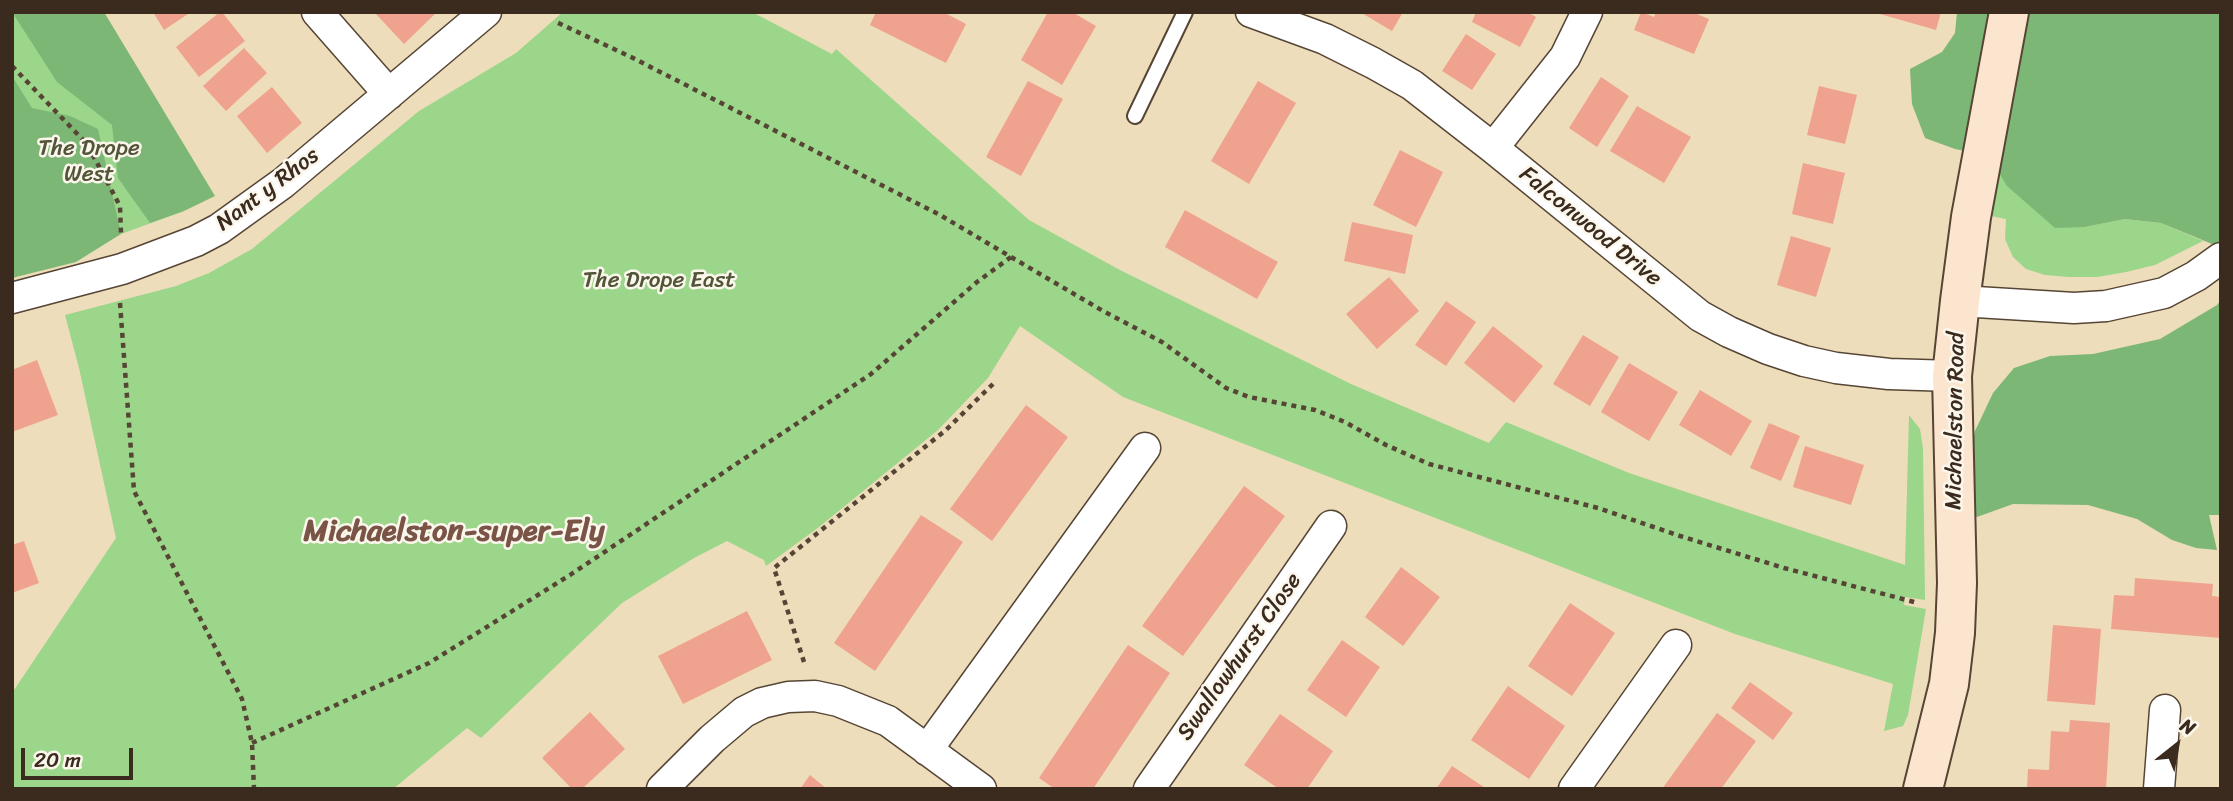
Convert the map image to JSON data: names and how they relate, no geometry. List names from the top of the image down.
{
  "streets": {
    "street": [
      "Nant y Rhos",
      "Falconwood Drive",
      "Michaelston Road",
      "Swallowhurst Close"
    ]
  },
  "crossings": [
    ["Falconwood Drive", "Michaelston Road"]
  ],
  "districts": ["Michaelston-super-Ely"],
  "parks": ["The Drope West", "The Drope East"],
  "scale_bar": "20 m",
  "north": "top right"
}
